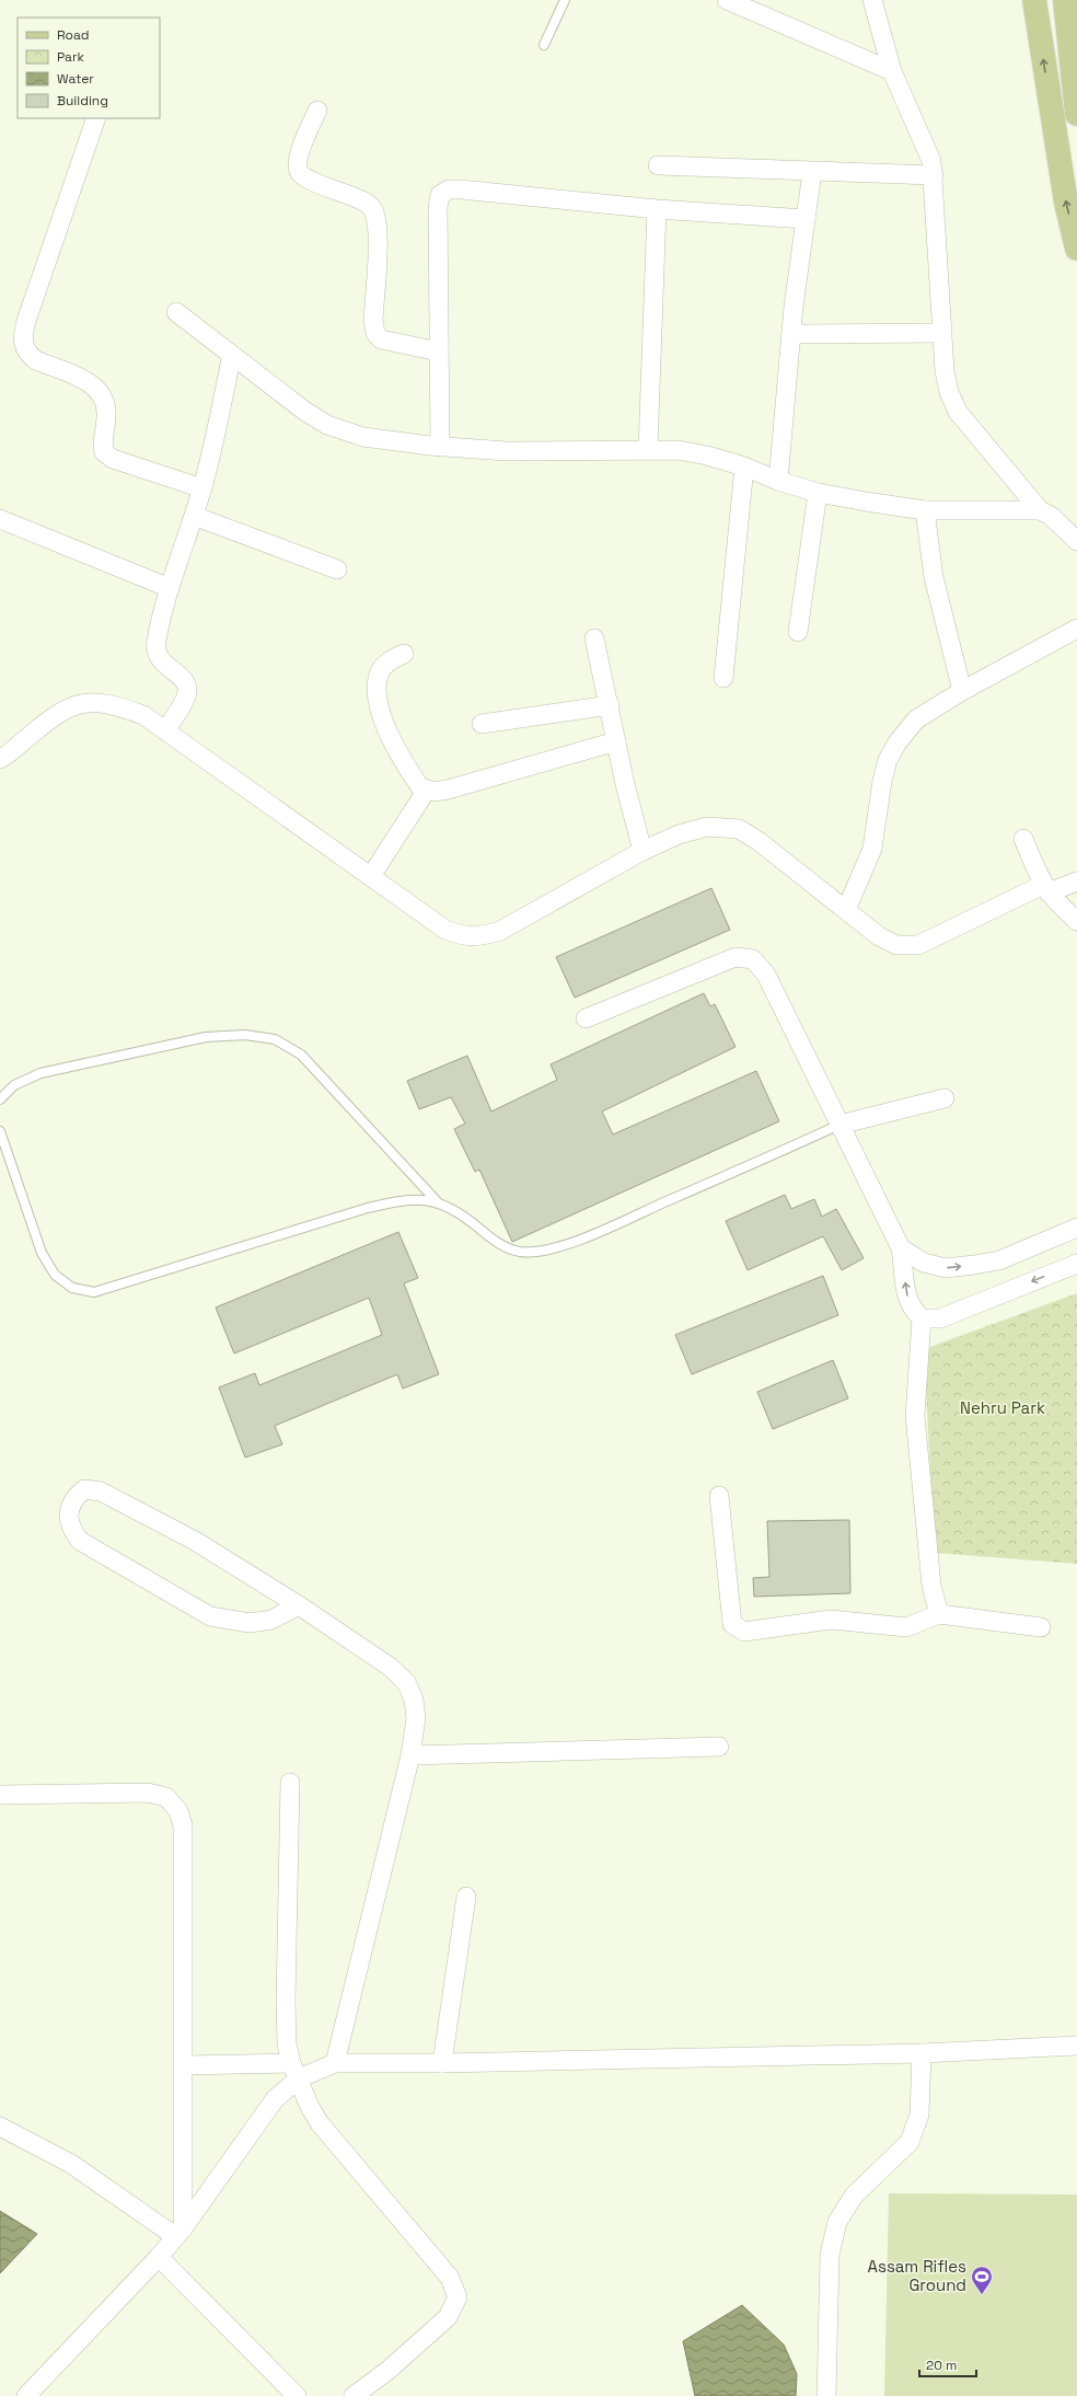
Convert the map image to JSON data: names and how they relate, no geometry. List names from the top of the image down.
{
  "parks": ["Nehru Park"],
  "places": {
    "sports": ["Assam Rifles Ground"]
  },
  "legend": [
    "Road",
    "Park",
    "Water",
    "Building"
  ],
  "scale_bar": "20 m"
}
